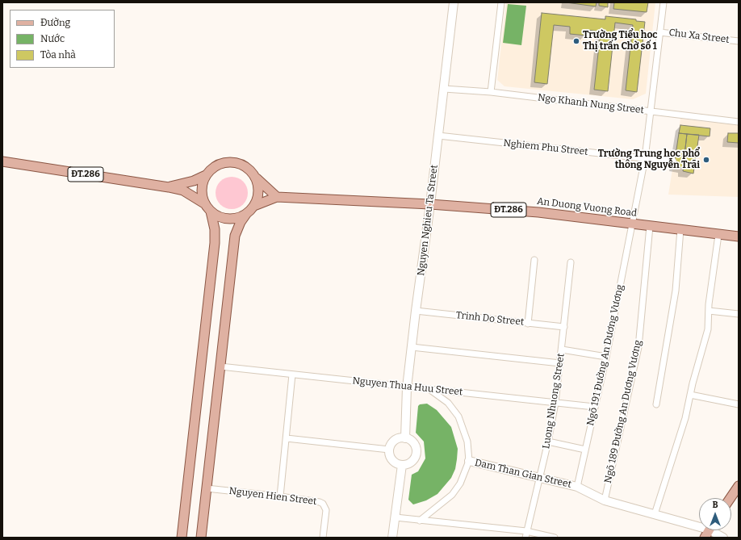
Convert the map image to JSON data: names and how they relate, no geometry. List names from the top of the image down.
{
  "streets": {
    "main road": ["ĐT.286", "An Duong Vuong Road"],
    "street": [
      "Chu Xa Street",
      "Ngo Khanh Nung Street",
      "Nghiem Phu Street",
      "Nguyen Nghieu Ta Street",
      "Trinh Do Street",
      "Ngõ 191 Đường An Dương Vương",
      "Nguyen Thua Huu Street",
      "Luong Nhuong Street",
      "Ngõ 189 Đường An Dương Vương",
      "Dam Than Gian Street",
      "Nguyen Hien Street"
    ]
  },
  "crossings": [
    ["Chu Xa Street", "Ngõ 191 Đường An Dương Vương"],
    ["Ngo Khanh Nung Street", "Nguyen Nghieu Ta Street"],
    ["Ngo Khanh Nung Street", "Ngõ 191 Đường An Dương Vương"],
    ["Nghiem Phu Street", "Nguyen Nghieu Ta Street"],
    ["Nghiem Phu Street", "Ngõ 191 Đường An Dương Vương"],
    ["ĐT.286", "An Duong Vuong Road"],
    ["An Duong Vuong Road", "Nguyen Nghieu Ta Street"],
    ["An Duong Vuong Road", "Ngõ 191 Đường An Dương Vương"],
    ["An Duong Vuong Road", "Ngõ 189 Đường An Dương Vương"],
    ["Nguyen Nghieu Ta Street", "Trinh Do Street"],
    ["Nguyen Nghieu Ta Street", "Nguyen Thua Huu Street"],
    ["Trinh Do Street", "Luong Nhuong Street"],
    ["Ngõ 191 Đường An Dương Vương", "Nguyen Thua Huu Street"],
    ["Ngõ 191 Đường An Dương Vương", "Dam Than Gian Street"],
    ["Nguyen Thua Huu Street", "Luong Nhuong Street"],
    ["Luong Nhuong Street", "Dam Than Gian Street"],
    ["Ngõ 189 Đường An Dương Vương", "Dam Than Gian Street"]
  ],
  "places": ["Trường Tiểu học Thị trấn Chờ số 1", "Trường Trung học phổ thông Nguyễn Trãi"],
  "legend": ["Đường", "Nước", "Tòa nhà"],
  "north": "top"
}
